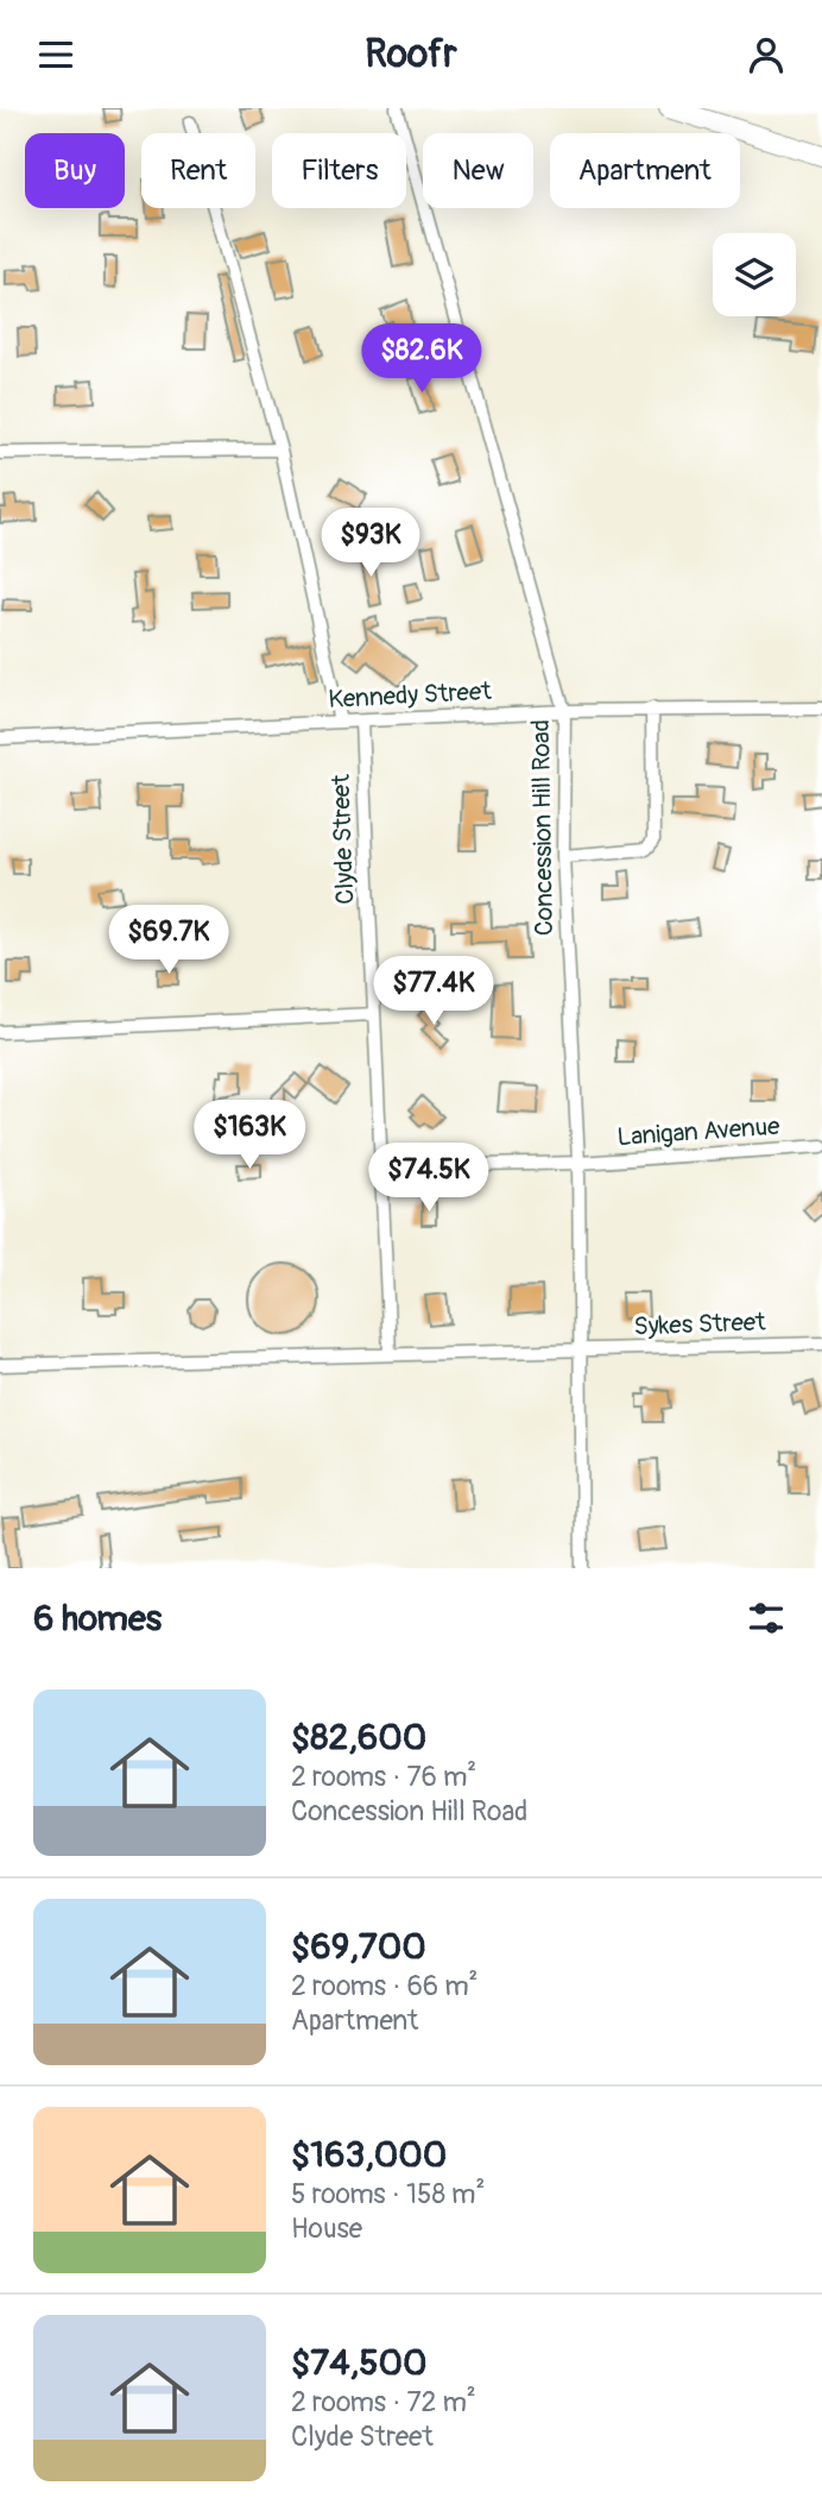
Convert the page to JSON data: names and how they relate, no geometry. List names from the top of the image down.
{
  "streets": {
    "street": [
      "Kennedy Street",
      "Concession Hill Road",
      "Clyde Street",
      "Lanigan Avenue",
      "Sykes Street"
    ]
  },
  "crossings": [
    ["Kennedy Street", "Concession Hill Road"],
    ["Kennedy Street", "Clyde Street"],
    ["Concession Hill Road", "Lanigan Avenue"],
    ["Concession Hill Road", "Sykes Street"],
    ["Clyde Street", "Lanigan Avenue"],
    ["Clyde Street", "Sykes Street"]
  ],
  "page": {
    "header": "Roofr",
    "chip": [
      "Buy",
      "Rent",
      "Filters",
      "New",
      "Apartment"
    ],
    "price": [
      "$82.6K",
      "$93K",
      "$69.7K",
      "$77.4K",
      "$163K",
      "$74.5K"
    ],
    "heading": "6 homes",
    "list": [
      {
        "name": "$82,600",
        "note": "2 rooms · 76 m² · Concession Hill Road"
      },
      {
        "name": "$69,700",
        "note": "2 rooms · 66 m² · Apartment"
      },
      {
        "name": "$163,000",
        "note": "5 rooms · 158 m² · House"
      },
      {
        "name": "$74,500",
        "note": "2 rooms · 72 m² · Clyde Street"
      }
    ]
  }
}
